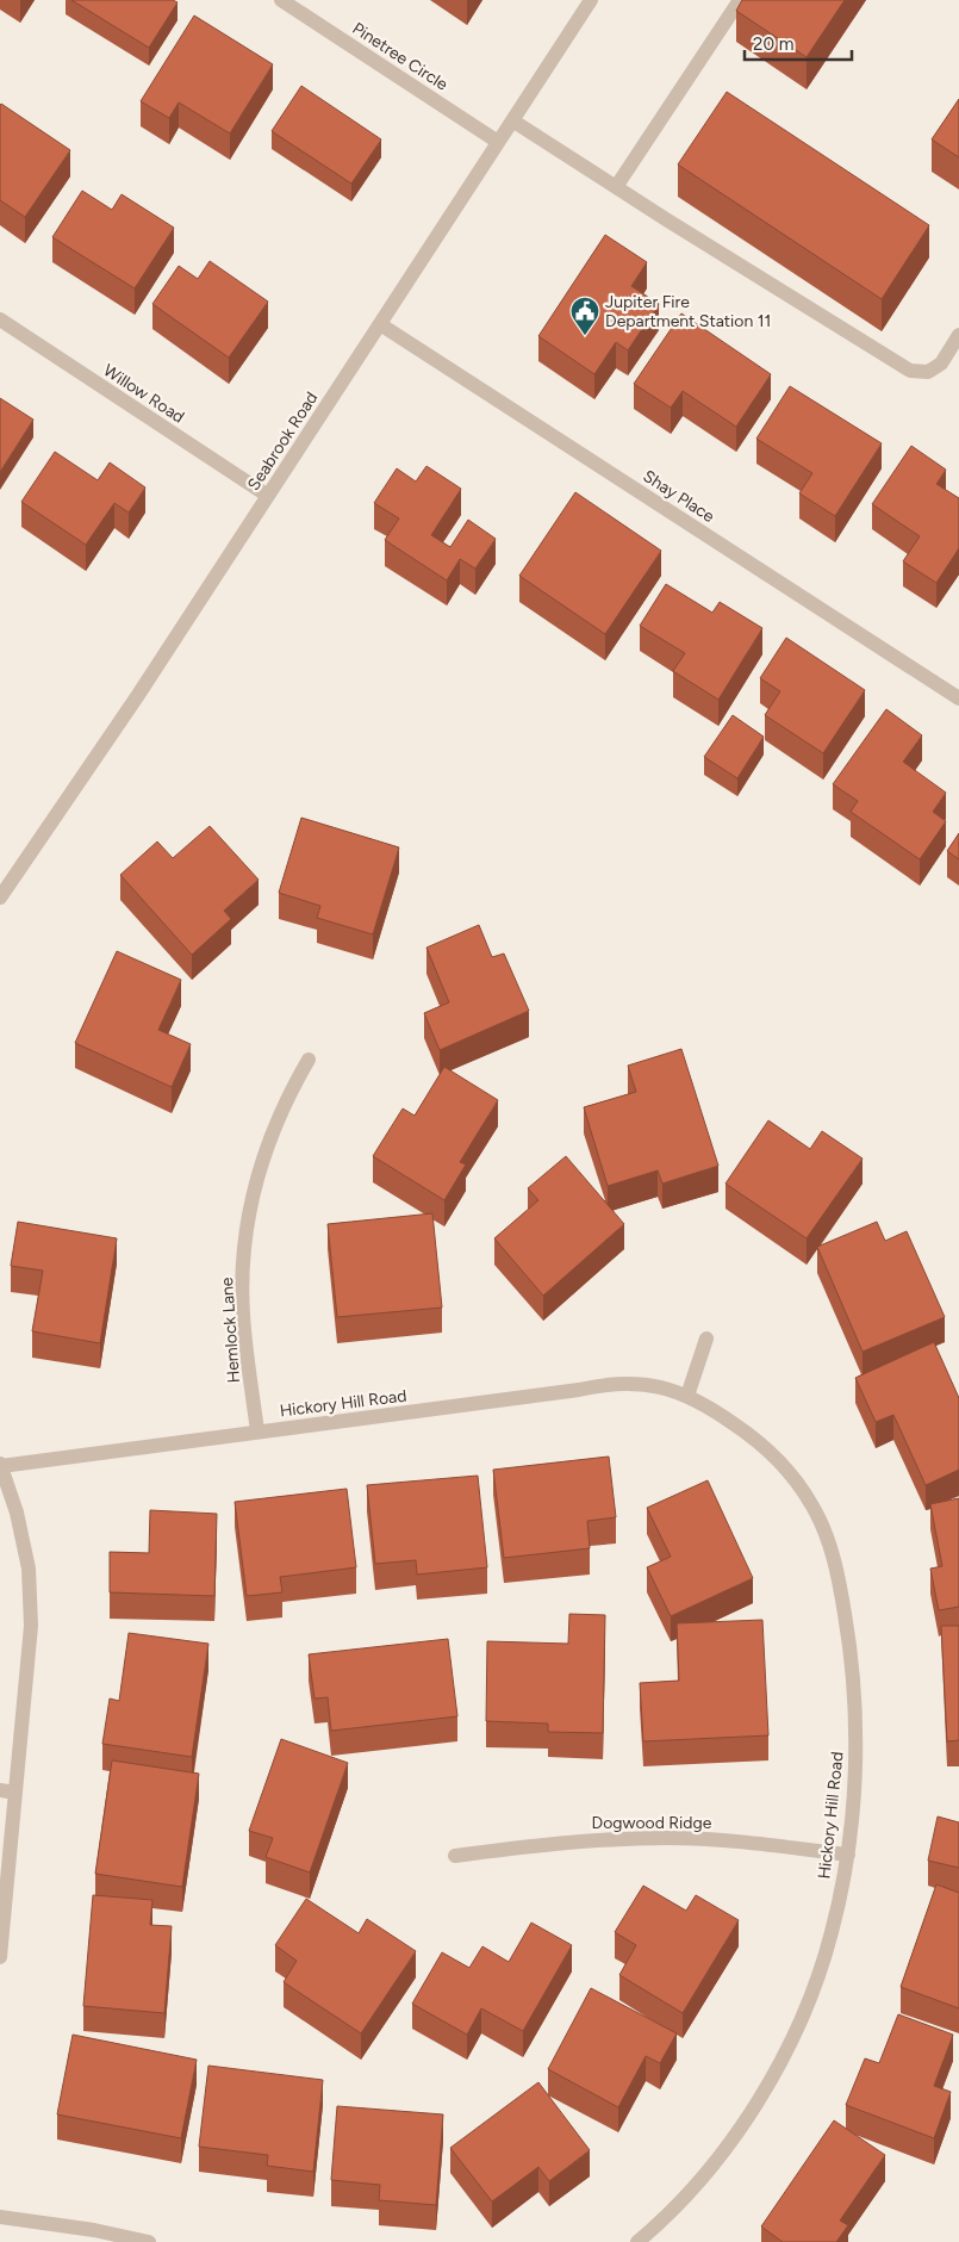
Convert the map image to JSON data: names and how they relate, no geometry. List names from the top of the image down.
{
  "streets": {
    "street": [
      "Pinetree Circle",
      "Willow Road",
      "Seabrook Road",
      "Shay Place",
      "Hemlock Lane",
      "Hickory Hill Road",
      "Dogwood Ridge"
    ]
  },
  "crossings": [
    ["Pinetree Circle", "Seabrook Road"],
    ["Willow Road", "Seabrook Road"],
    ["Seabrook Road", "Shay Place"],
    ["Hemlock Lane", "Hickory Hill Road"],
    ["Hickory Hill Road", "Dogwood Ridge"]
  ],
  "places": {
    "public building": ["Jupiter Fire Department Station 11"]
  },
  "scale_bar": "20 m"
}
